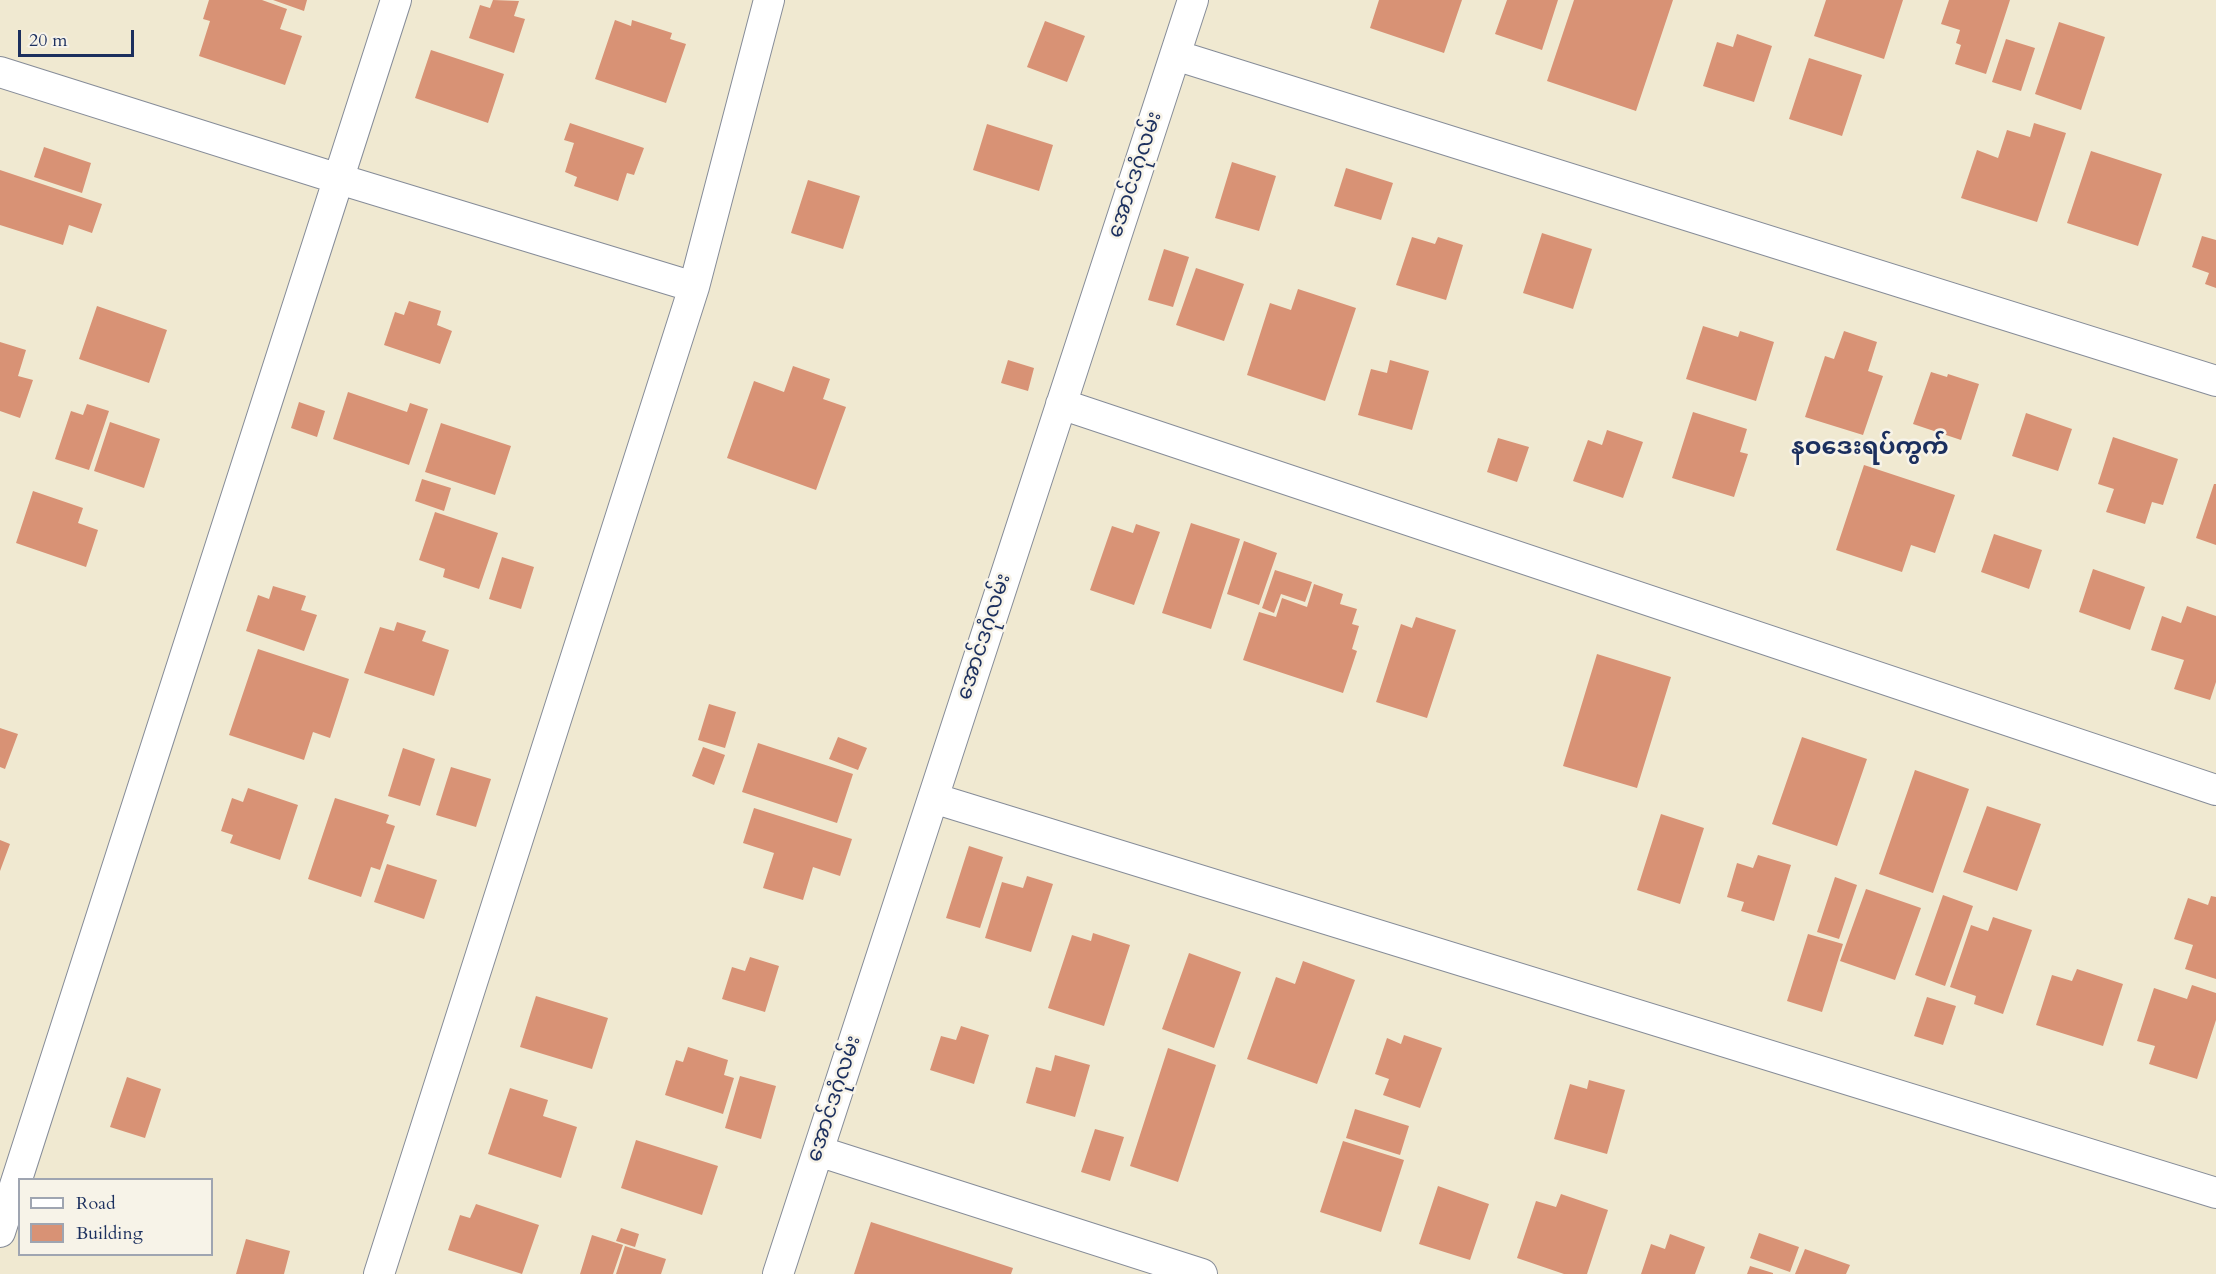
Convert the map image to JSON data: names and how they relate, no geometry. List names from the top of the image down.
{
  "streets": {
    "street": ["အောင်ဒဂုံလမ်း"]
  },
  "districts": ["နဝဒေးရပ်ကွက်"],
  "legend": ["Road", "Building"],
  "scale_bar": "20 m"
}
